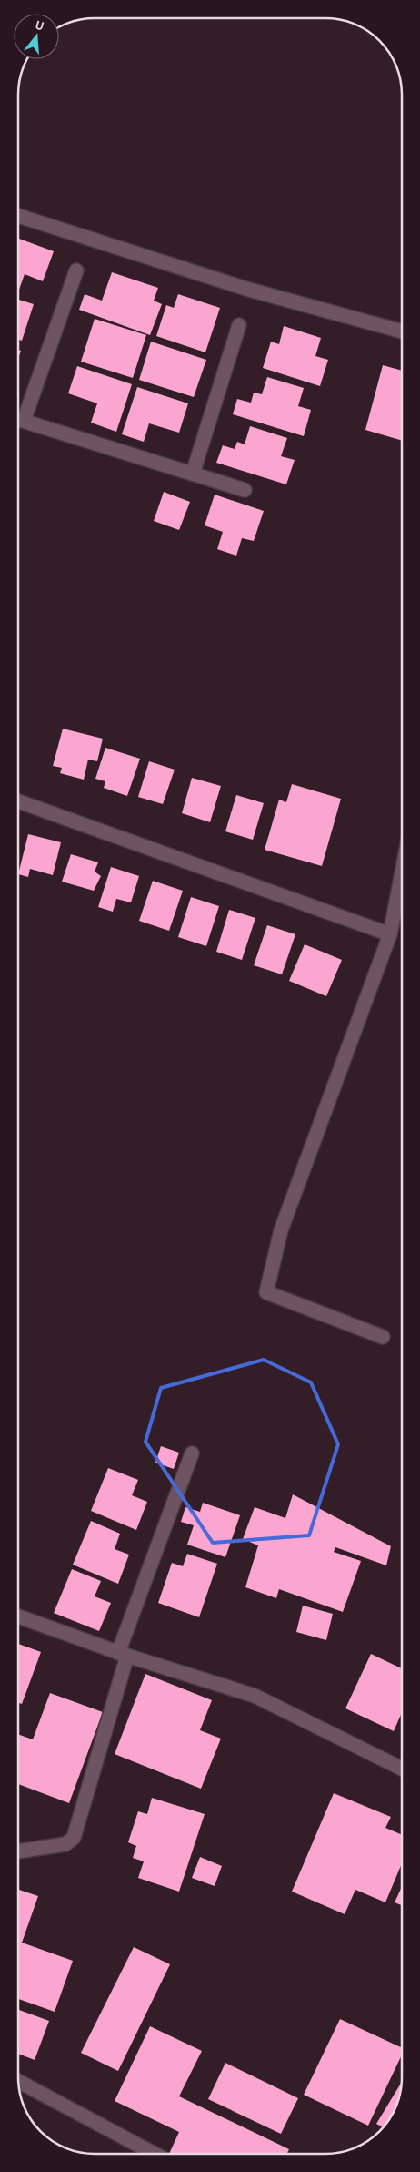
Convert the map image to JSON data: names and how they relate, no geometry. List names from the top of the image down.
{
  "north": "top"
}
